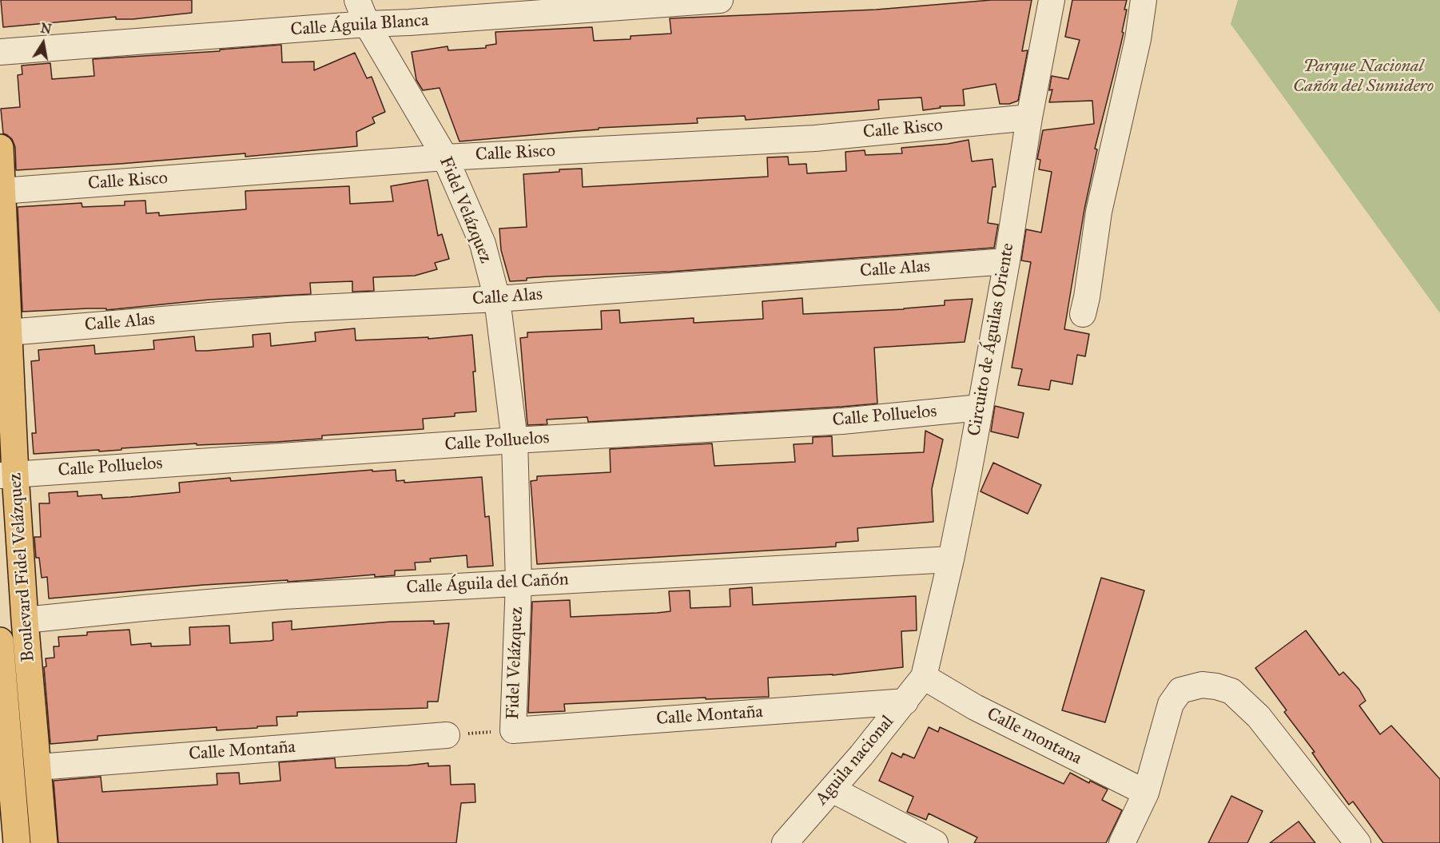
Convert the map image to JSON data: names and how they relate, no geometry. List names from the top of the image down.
{
  "streets": {
    "main road": ["Boulevard Fidel Velázquez"],
    "street": [
      "Calle Águila Blanca",
      "Calle Risco",
      "Fidel Velázquez",
      "Calle Alas",
      "Circuito de Águilas Oriente",
      "Calle Polluelos",
      "Calle Águila del Cañón",
      "Calle Montaña",
      "Calle montana",
      "Aguila nacional"
    ]
  },
  "crossings": [
    ["Calle Águila Blanca", "Fidel Velázquez"],
    ["Calle Risco", "Fidel Velázquez"],
    ["Calle Risco", "Circuito de Águilas Oriente"],
    ["Calle Risco", "Boulevard Fidel Velázquez"],
    ["Fidel Velázquez", "Calle Alas"],
    ["Fidel Velázquez", "Calle Polluelos"],
    ["Fidel Velázquez", "Calle Águila del Cañón"],
    ["Fidel Velázquez", "Calle Montaña"],
    ["Calle Alas", "Circuito de Águilas Oriente"],
    ["Calle Alas", "Boulevard Fidel Velázquez"],
    ["Circuito de Águilas Oriente", "Calle Polluelos"],
    ["Circuito de Águilas Oriente", "Calle Águila del Cañón"],
    ["Circuito de Águilas Oriente", "Calle montana"],
    ["Circuito de Águilas Oriente", "Aguila nacional"],
    ["Calle Polluelos", "Boulevard Fidel Velázquez"],
    ["Boulevard Fidel Velázquez", "Calle Águila del Cañón"],
    ["Boulevard Fidel Velázquez", "Calle Montaña"],
    ["Calle Montaña", "Aguila nacional"],
    ["Calle montana", "Aguila nacional"]
  ],
  "parks": ["Parque Nacional Cañón del Sumidero"],
  "north": "top"
}
